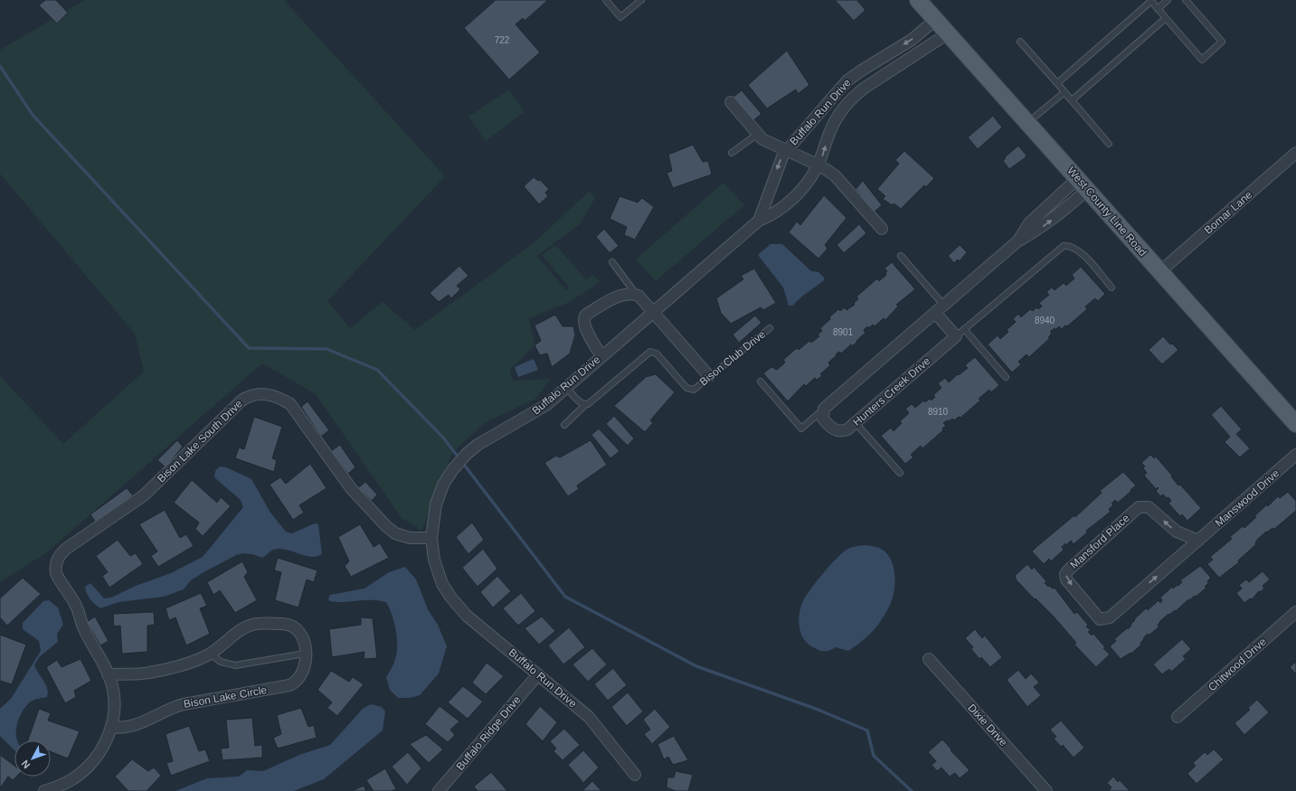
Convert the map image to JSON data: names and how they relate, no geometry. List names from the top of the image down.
{
  "streets": {
    "main road": ["West County Line Road"],
    "street": [
      "Buffalo Run Drive",
      "Bomar Lane",
      "Hunters Creek Drive",
      "Bison Lake South Drive",
      "Manswood Drive",
      "Mansford Place",
      "Chitwood Drive",
      "Bison Lake Circle",
      "Dixie Drive",
      "Buffalo Ridge Drive"
    ],
    "lane": ["Bison Club Drive"]
  },
  "crossings": [
    ["Buffalo Run Drive", "West County Line Road"],
    ["Buffalo Run Drive", "Bison Lake South Drive"],
    ["Buffalo Run Drive", "Buffalo Ridge Drive"],
    ["West County Line Road", "Bomar Lane"],
    ["Manswood Drive", "Mansford Place"]
  ],
  "house_numbers": [
    "722",
    "8940",
    "8901",
    "8910"
  ],
  "north": "bottom left"
}
